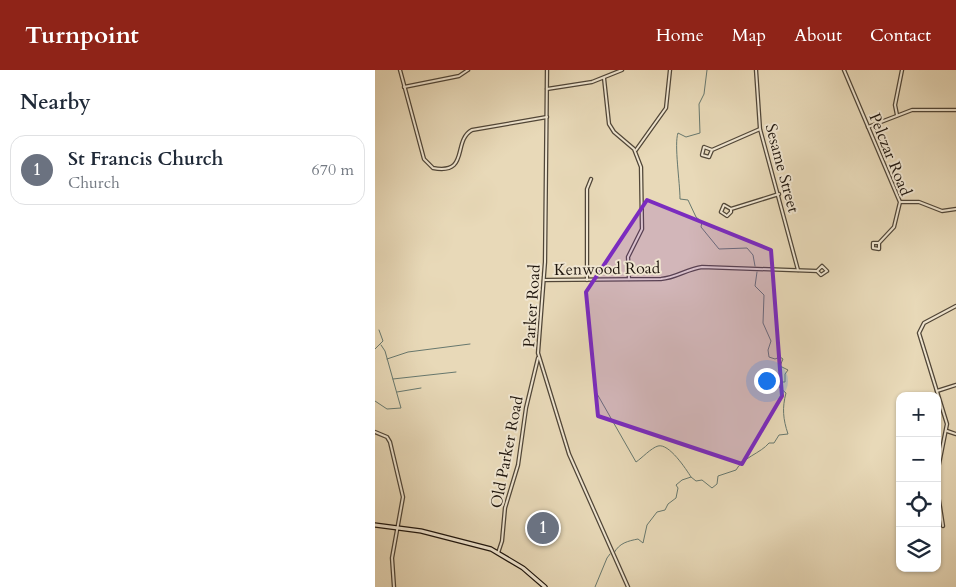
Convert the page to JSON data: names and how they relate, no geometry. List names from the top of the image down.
{
  "streets": {
    "street": [
      "Pelczar Road",
      "Sesame Street",
      "Kenwood Road",
      "Parker Road",
      "Old Parker Road"
    ]
  },
  "crossings": [
    ["Sesame Street", "Kenwood Road"],
    ["Kenwood Road", "Parker Road"],
    ["Parker Road", "Old Parker Road"]
  ],
  "page": {
    "header": "Turnpoint",
    "nav": [
      "Home",
      "Map",
      "About",
      "Contact"
    ],
    "heading": "Nearby",
    "list": [
      {
        "mark": "1",
        "name": "St Francis Church",
        "note": "Church",
        "value": "670 m"
      }
    ],
    "map_buttons": ["+", "−"],
    "pins": "1"
  }
}
